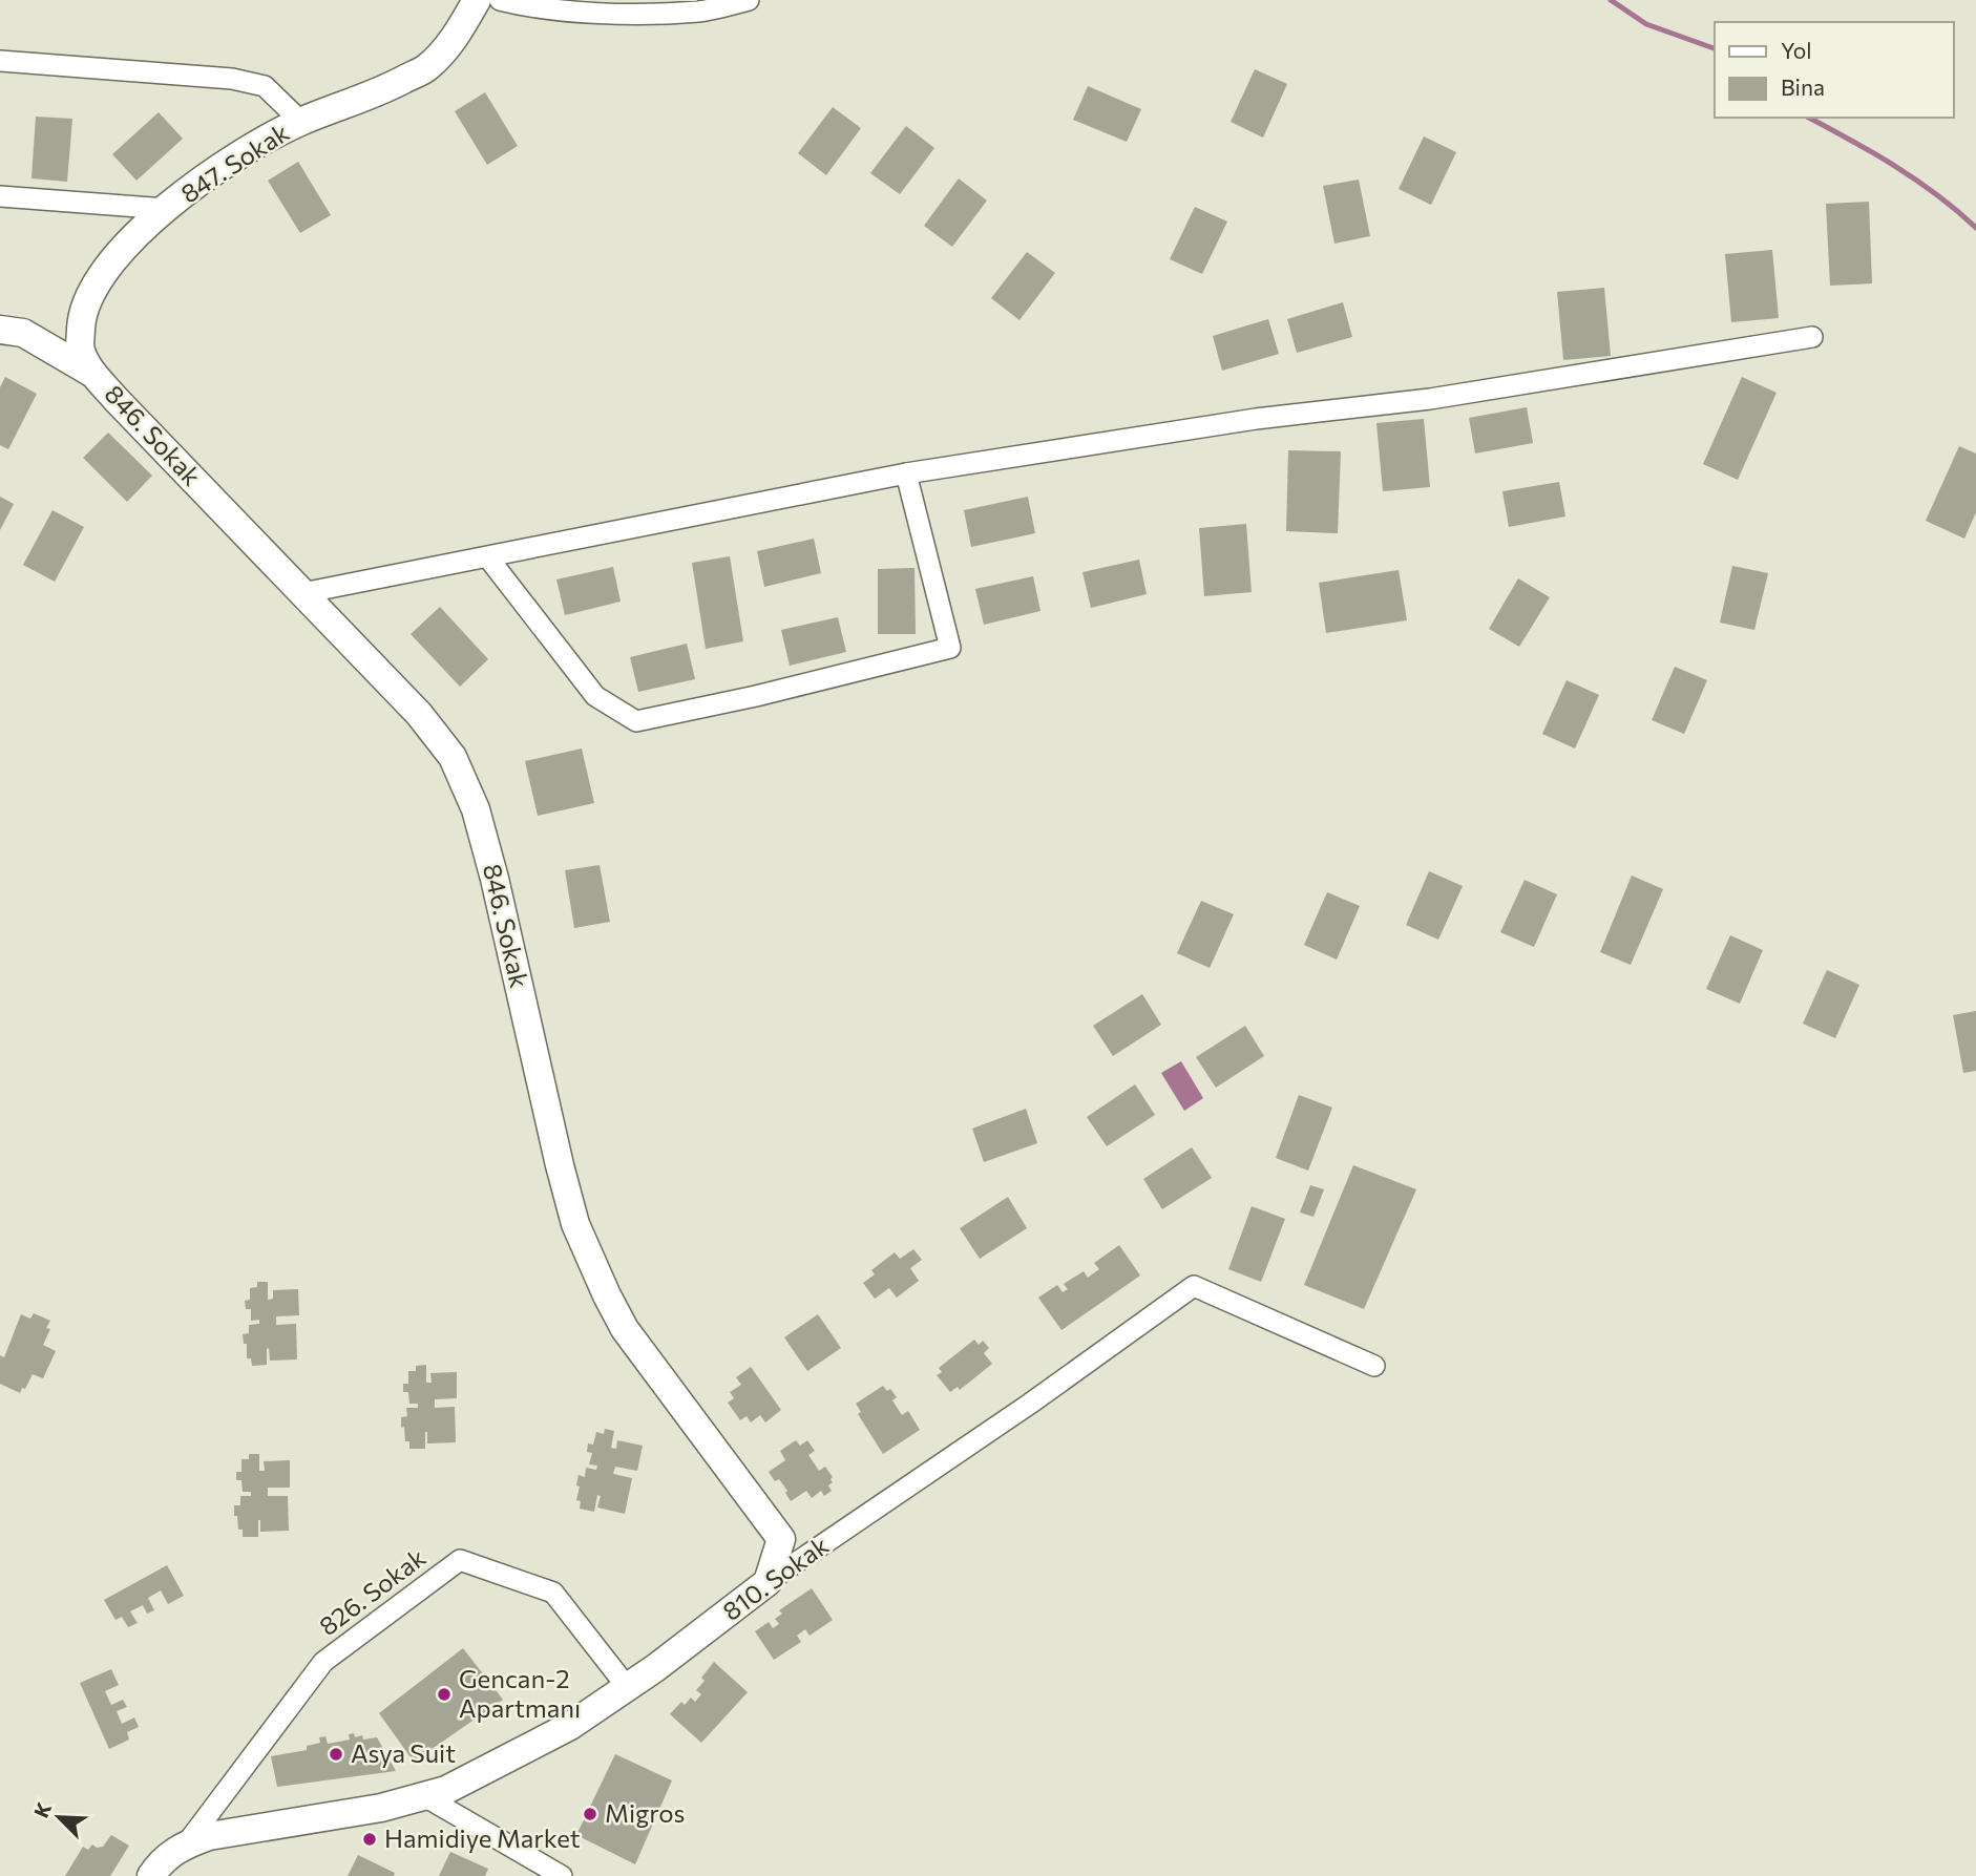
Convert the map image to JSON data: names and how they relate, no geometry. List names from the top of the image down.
{
  "streets": {
    "street": [
      "847. Sokak",
      "846. Sokak",
      "810. Sokak",
      "826. Sokak"
    ]
  },
  "crossings": [
    ["847. Sokak", "846. Sokak"],
    ["846. Sokak", "810. Sokak"],
    ["810. Sokak", "826. Sokak"]
  ],
  "places": [
    "Gencan-2 Apartmanı",
    "Asya Suit",
    "Migros",
    "Hamidiye Market"
  ],
  "legend": ["Yol", "Bina"],
  "north": "top left"
}
